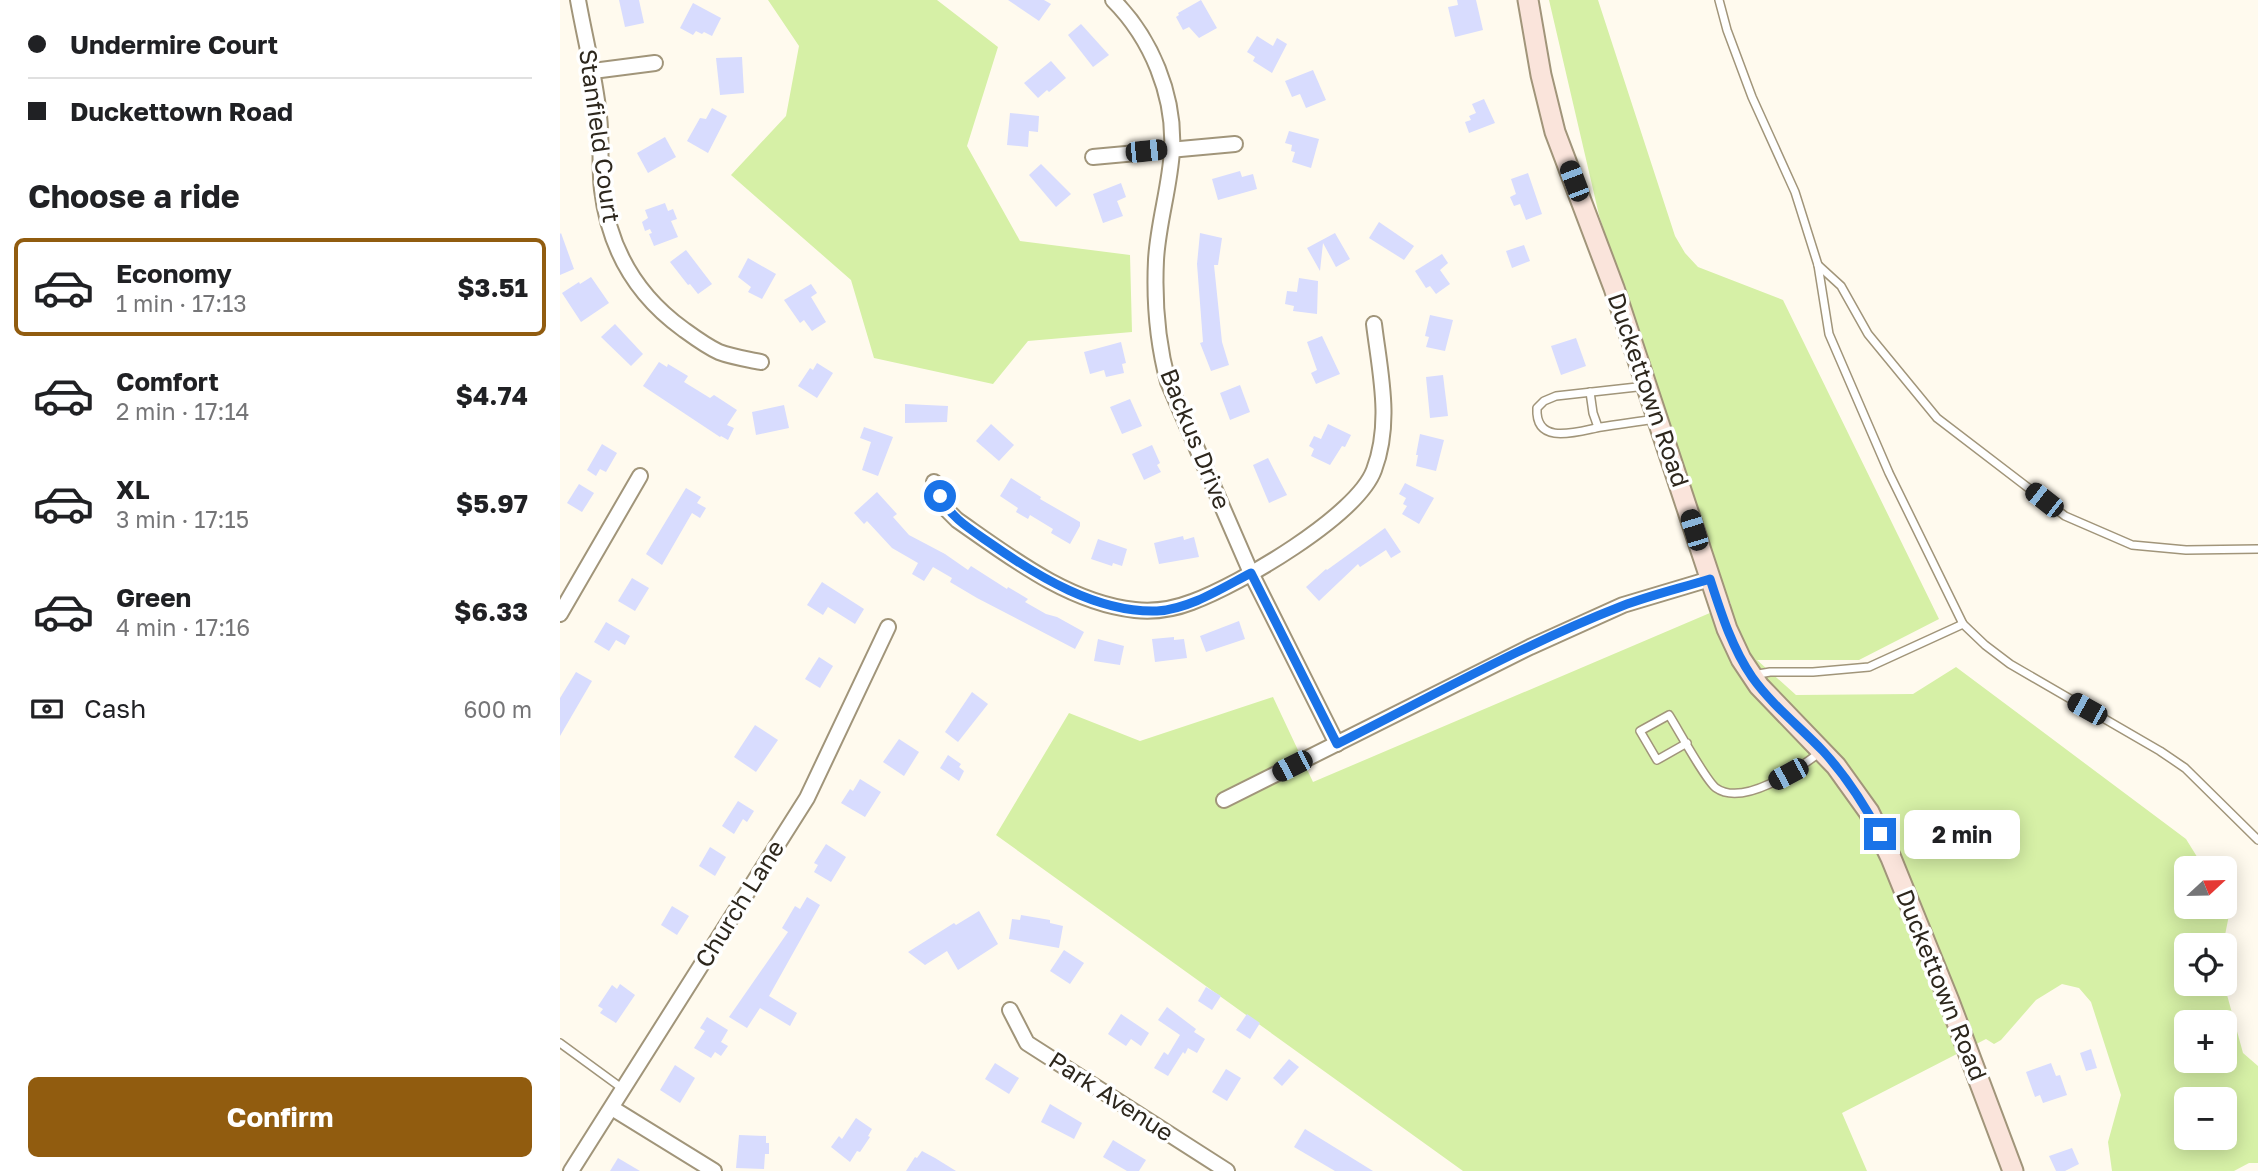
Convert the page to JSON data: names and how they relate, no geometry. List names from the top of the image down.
{
  "streets": {
    "street": [
      "Stanfield Court",
      "Duckettown Road",
      "Backus Drive",
      "Church Lane",
      "Park Avenue"
    ]
  },
  "north": "right",
  "page": {
    "banner": ["Undermire Court", "Duckettown Road"],
    "heading": "Choose a ride",
    "list": [
      {
        "name": "Economy",
        "note": "1 min · 17:13",
        "value": "$3.51"
      },
      {
        "name": "Comfort",
        "note": "2 min · 17:14",
        "value": "$4.74"
      },
      {
        "name": "XL",
        "note": "3 min · 17:15",
        "value": "$5.97"
      },
      {
        "name": "Green",
        "note": "4 min · 17:16",
        "value": "$6.33"
      }
    ],
    "pay": ["Cash", "600 m"],
    "bubble": "2 min",
    "map_buttons": ["+", "−"],
    "buttons": "Confirm"
  }
}
